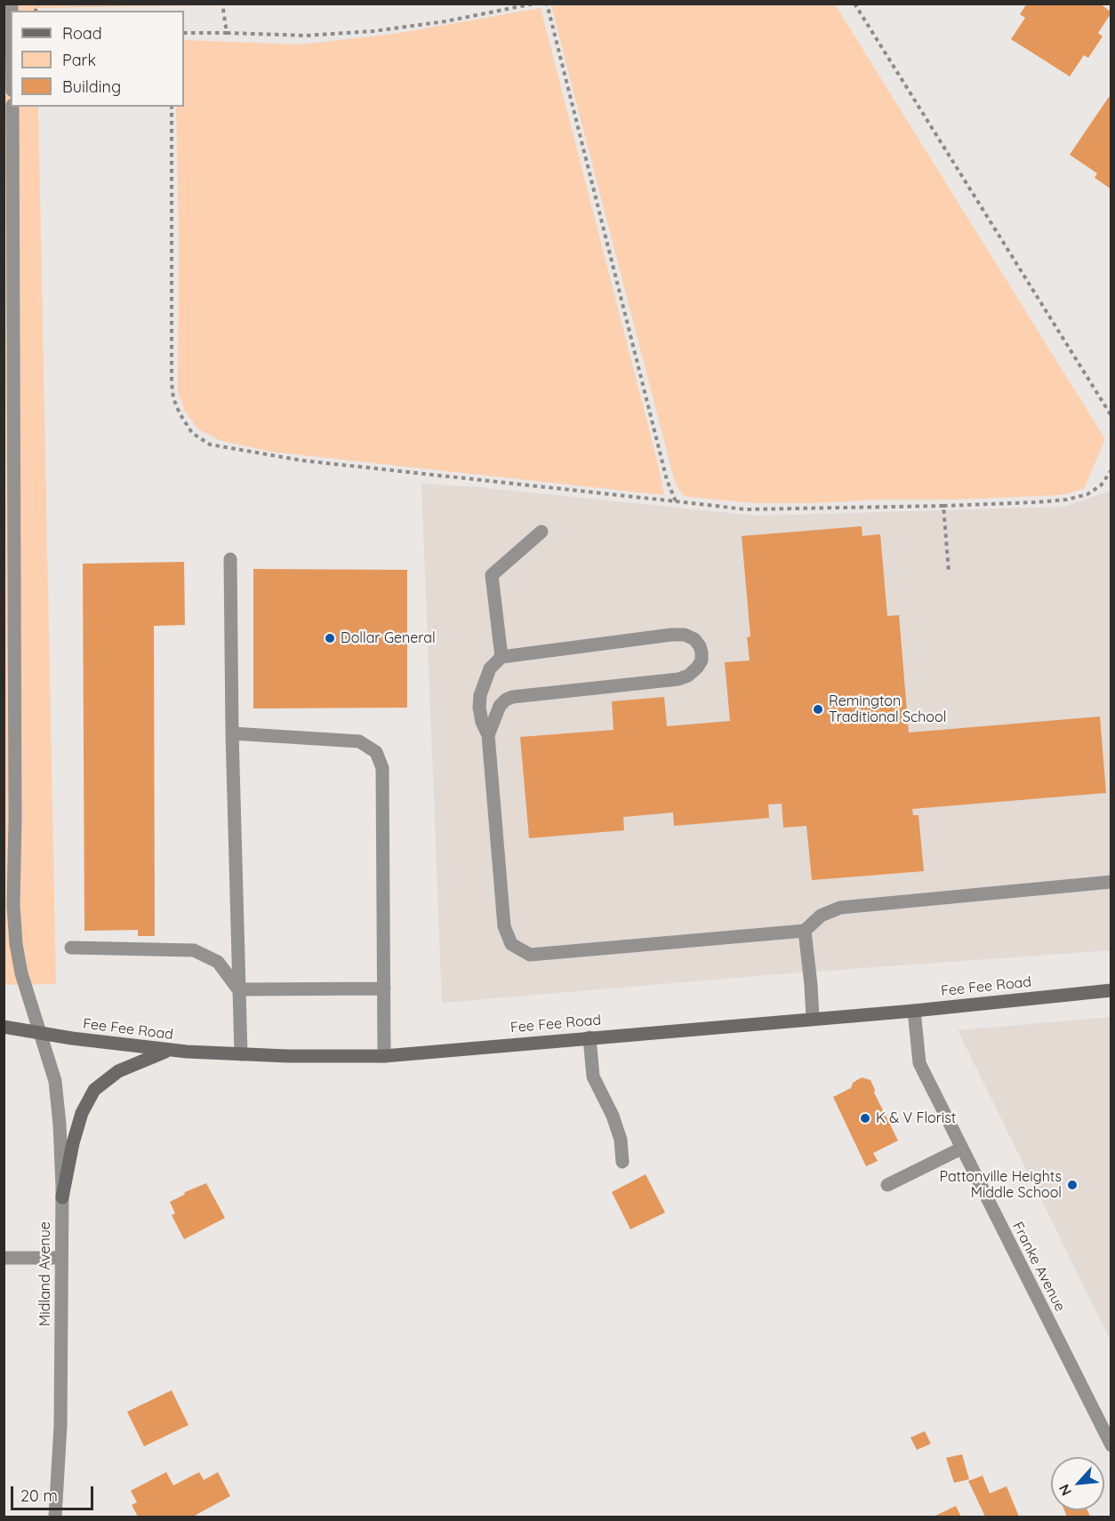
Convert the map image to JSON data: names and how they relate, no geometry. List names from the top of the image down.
{
  "streets": {
    "street": ["Fee Fee Road", "Franke Avenue", "Midland Avenue"]
  },
  "crossings": [
    ["Fee Fee Road", "Franke Avenue"],
    ["Fee Fee Road", "Midland Avenue"]
  ],
  "places": [
    "Dollar General",
    "Remington Traditional School",
    "K & V Florist",
    "Pattonville Heights Middle School"
  ],
  "legend": ["Road", "Park", "Building"],
  "scale_bar": "20 m",
  "north": "bottom left"
}
